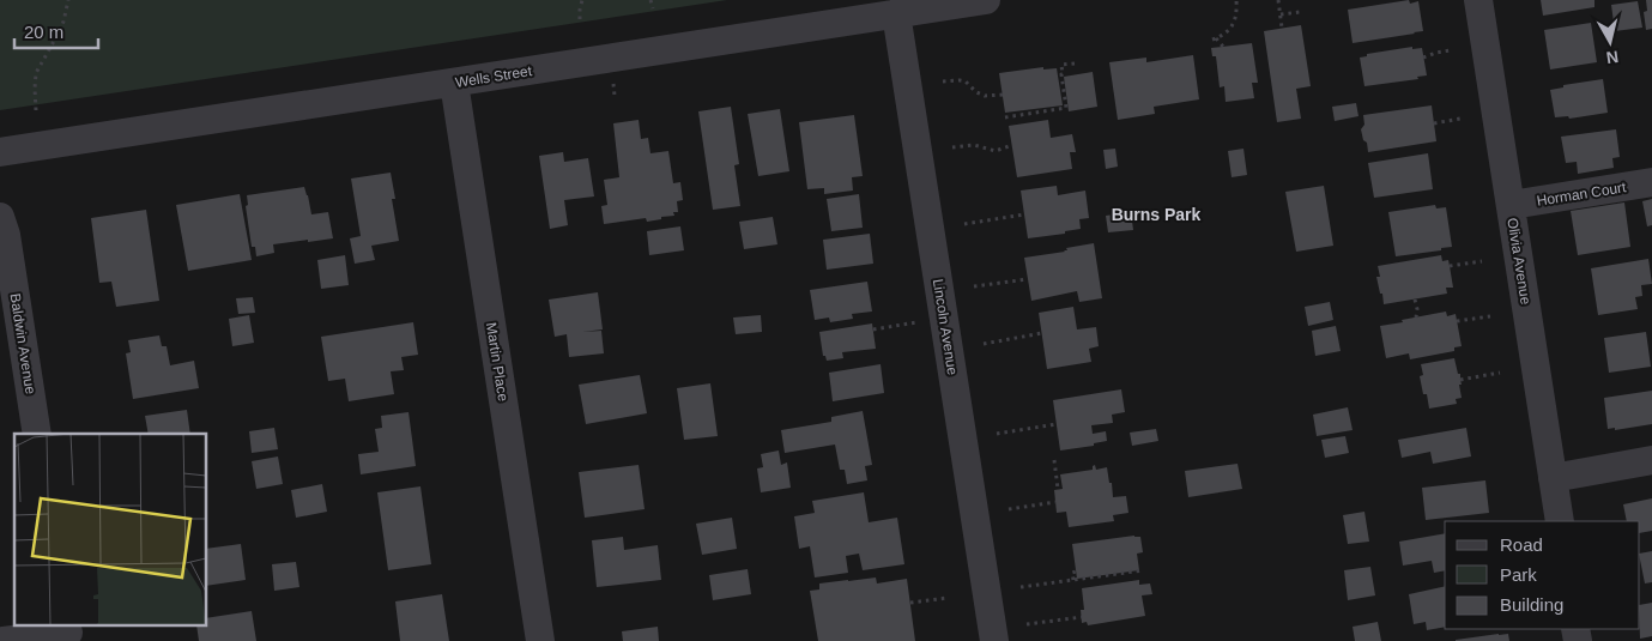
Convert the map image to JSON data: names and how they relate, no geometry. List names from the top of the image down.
{
  "streets": {
    "street": [
      "Wells Street",
      "Horman Court",
      "Olivia Avenue",
      "Lincoln Avenue",
      "Baldwin Avenue",
      "Martin Place"
    ]
  },
  "crossings": [
    ["Wells Street", "Lincoln Avenue"],
    ["Wells Street", "Martin Place"],
    ["Horman Court", "Olivia Avenue"]
  ],
  "districts": ["Burns Park"],
  "legend": ["Road", "Park", "Building"],
  "scale_bar": "20 m",
  "north": "bottom"
}
